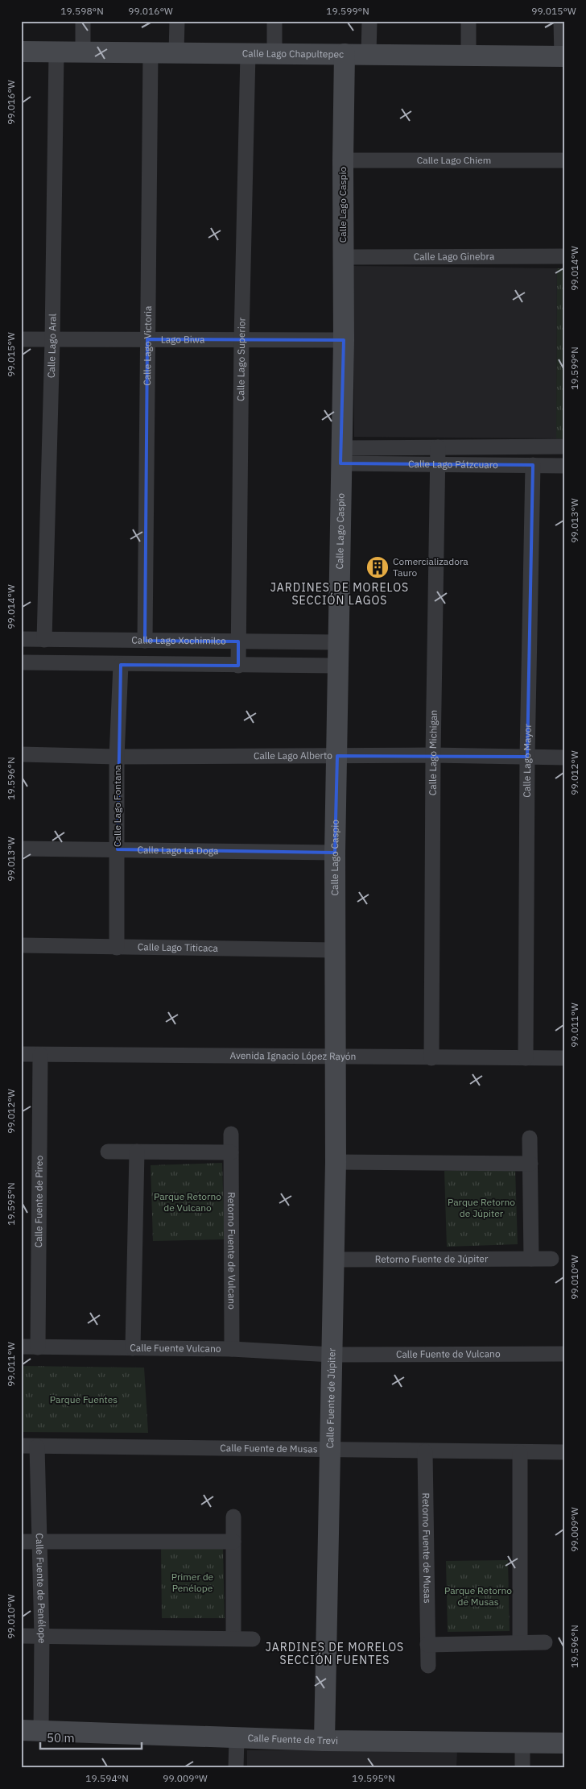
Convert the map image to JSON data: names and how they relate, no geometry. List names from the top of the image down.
{
  "streets": {
    "street": [
      "Calle Lago Chapultepec",
      "Calle Lago Chiem",
      "Calle Lago Caspio",
      "Calle Lago Ginebra",
      "Lago Biwa",
      "Calle Lago Aral",
      "Calle Lago Victoria",
      "Calle Lago Superior",
      "Calle Lago Pátzcuaro",
      "Calle Lago Xochimilco",
      "Calle Lago Michigan",
      "Calle Lago Alberto",
      "Calle Lago Mayor",
      "Calle Lago Fontana",
      "Calle Lago La Doga",
      "Calle Lago Titicaca",
      "Avenida Ignacio López Rayón",
      "Calle Fuente de Pireo",
      "Retorno Fuente de Vulcano",
      "Retorno Fuente de Júpiter",
      "Calle Fuente Vulcano",
      "Calle Fuente de Vulcano",
      "Calle Fuente de Júpiter",
      "Calle Fuente de Musas",
      "Retorno Fuente de Musas",
      "Calle Fuente de Penélope",
      "Calle Fuente de Trevi"
    ]
  },
  "crossings": [
    ["Calle Lago Chapultepec", "Calle Lago Caspio"],
    ["Calle Lago Chapultepec", "Calle Lago Aral"],
    ["Calle Lago Chapultepec", "Calle Lago Victoria"],
    ["Calle Lago Chapultepec", "Calle Lago Superior"],
    ["Calle Lago Chiem", "Calle Lago Caspio"],
    ["Calle Lago Caspio", "Calle Lago Ginebra"],
    ["Calle Lago Caspio", "Lago Biwa"],
    ["Calle Lago Caspio", "Calle Lago Pátzcuaro"],
    ["Calle Lago Caspio", "Calle Lago Xochimilco"],
    ["Calle Lago Caspio", "Calle Lago Alberto"],
    ["Calle Lago Caspio", "Calle Lago La Doga"],
    ["Calle Lago Caspio", "Calle Lago Titicaca"],
    ["Calle Lago Caspio", "Avenida Ignacio López Rayón"],
    ["Calle Lago Caspio", "Calle Fuente de Júpiter"],
    ["Lago Biwa", "Calle Lago Aral"],
    ["Lago Biwa", "Calle Lago Victoria"],
    ["Lago Biwa", "Calle Lago Superior"],
    ["Calle Lago Aral", "Calle Lago Xochimilco"],
    ["Calle Lago Victoria", "Calle Lago Xochimilco"],
    ["Calle Lago Superior", "Calle Lago Xochimilco"],
    ["Calle Lago Pátzcuaro", "Calle Lago Michigan"],
    ["Calle Lago Pátzcuaro", "Calle Lago Mayor"],
    ["Calle Lago Michigan", "Calle Lago Alberto"],
    ["Calle Lago Michigan", "Avenida Ignacio López Rayón"],
    ["Calle Lago Alberto", "Calle Lago Mayor"],
    ["Calle Lago Alberto", "Calle Lago Fontana"],
    ["Calle Lago Mayor", "Avenida Ignacio López Rayón"],
    ["Calle Lago Fontana", "Calle Lago La Doga"],
    ["Calle Lago Fontana", "Calle Lago Titicaca"],
    ["Avenida Ignacio López Rayón", "Calle Fuente de Pireo"],
    ["Avenida Ignacio López Rayón", "Calle Fuente de Júpiter"],
    ["Calle Fuente de Pireo", "Calle Fuente Vulcano"],
    ["Retorno Fuente de Vulcano", "Calle Fuente Vulcano"],
    ["Retorno Fuente de Júpiter", "Calle Fuente de Júpiter"],
    ["Calle Fuente Vulcano", "Calle Fuente de Vulcano"],
    ["Calle Fuente Vulcano", "Calle Fuente de Júpiter"],
    ["Calle Fuente de Vulcano", "Calle Fuente de Júpiter"],
    ["Calle Fuente de Júpiter", "Calle Fuente de Musas"],
    ["Calle Fuente de Júpiter", "Calle Fuente de Trevi"],
    ["Calle Fuente de Musas", "Retorno Fuente de Musas"],
    ["Calle Fuente de Musas", "Calle Fuente de Penélope"],
    ["Calle Fuente de Penélope", "Calle Fuente de Trevi"]
  ],
  "districts": ["JARDINES DE MORELOS SECCIÓN LAGOS", "JARDINES DE MORELOS SECCIÓN FUENTES"],
  "parks": [
    "Parque Retorno de Vulcano",
    "Parque Retorno de Júpiter",
    "Parque Fuentes",
    "Primer de Penélope",
    "Parque Retorno de Musas"
  ],
  "places": {
    "building": ["Comercializadora Tauro"]
  },
  "scale_bar": "50 m",
  "coordinates": [
    "19.598°N",
    "99.016°W",
    "19.599°N",
    "99.015°W",
    "99.014°W",
    "99.013°W",
    "99.012°W",
    "19.596°N",
    "99.011°W",
    "19.595°N",
    "99.010°W",
    "99.009°W",
    "19.594°N"
  ]
}
